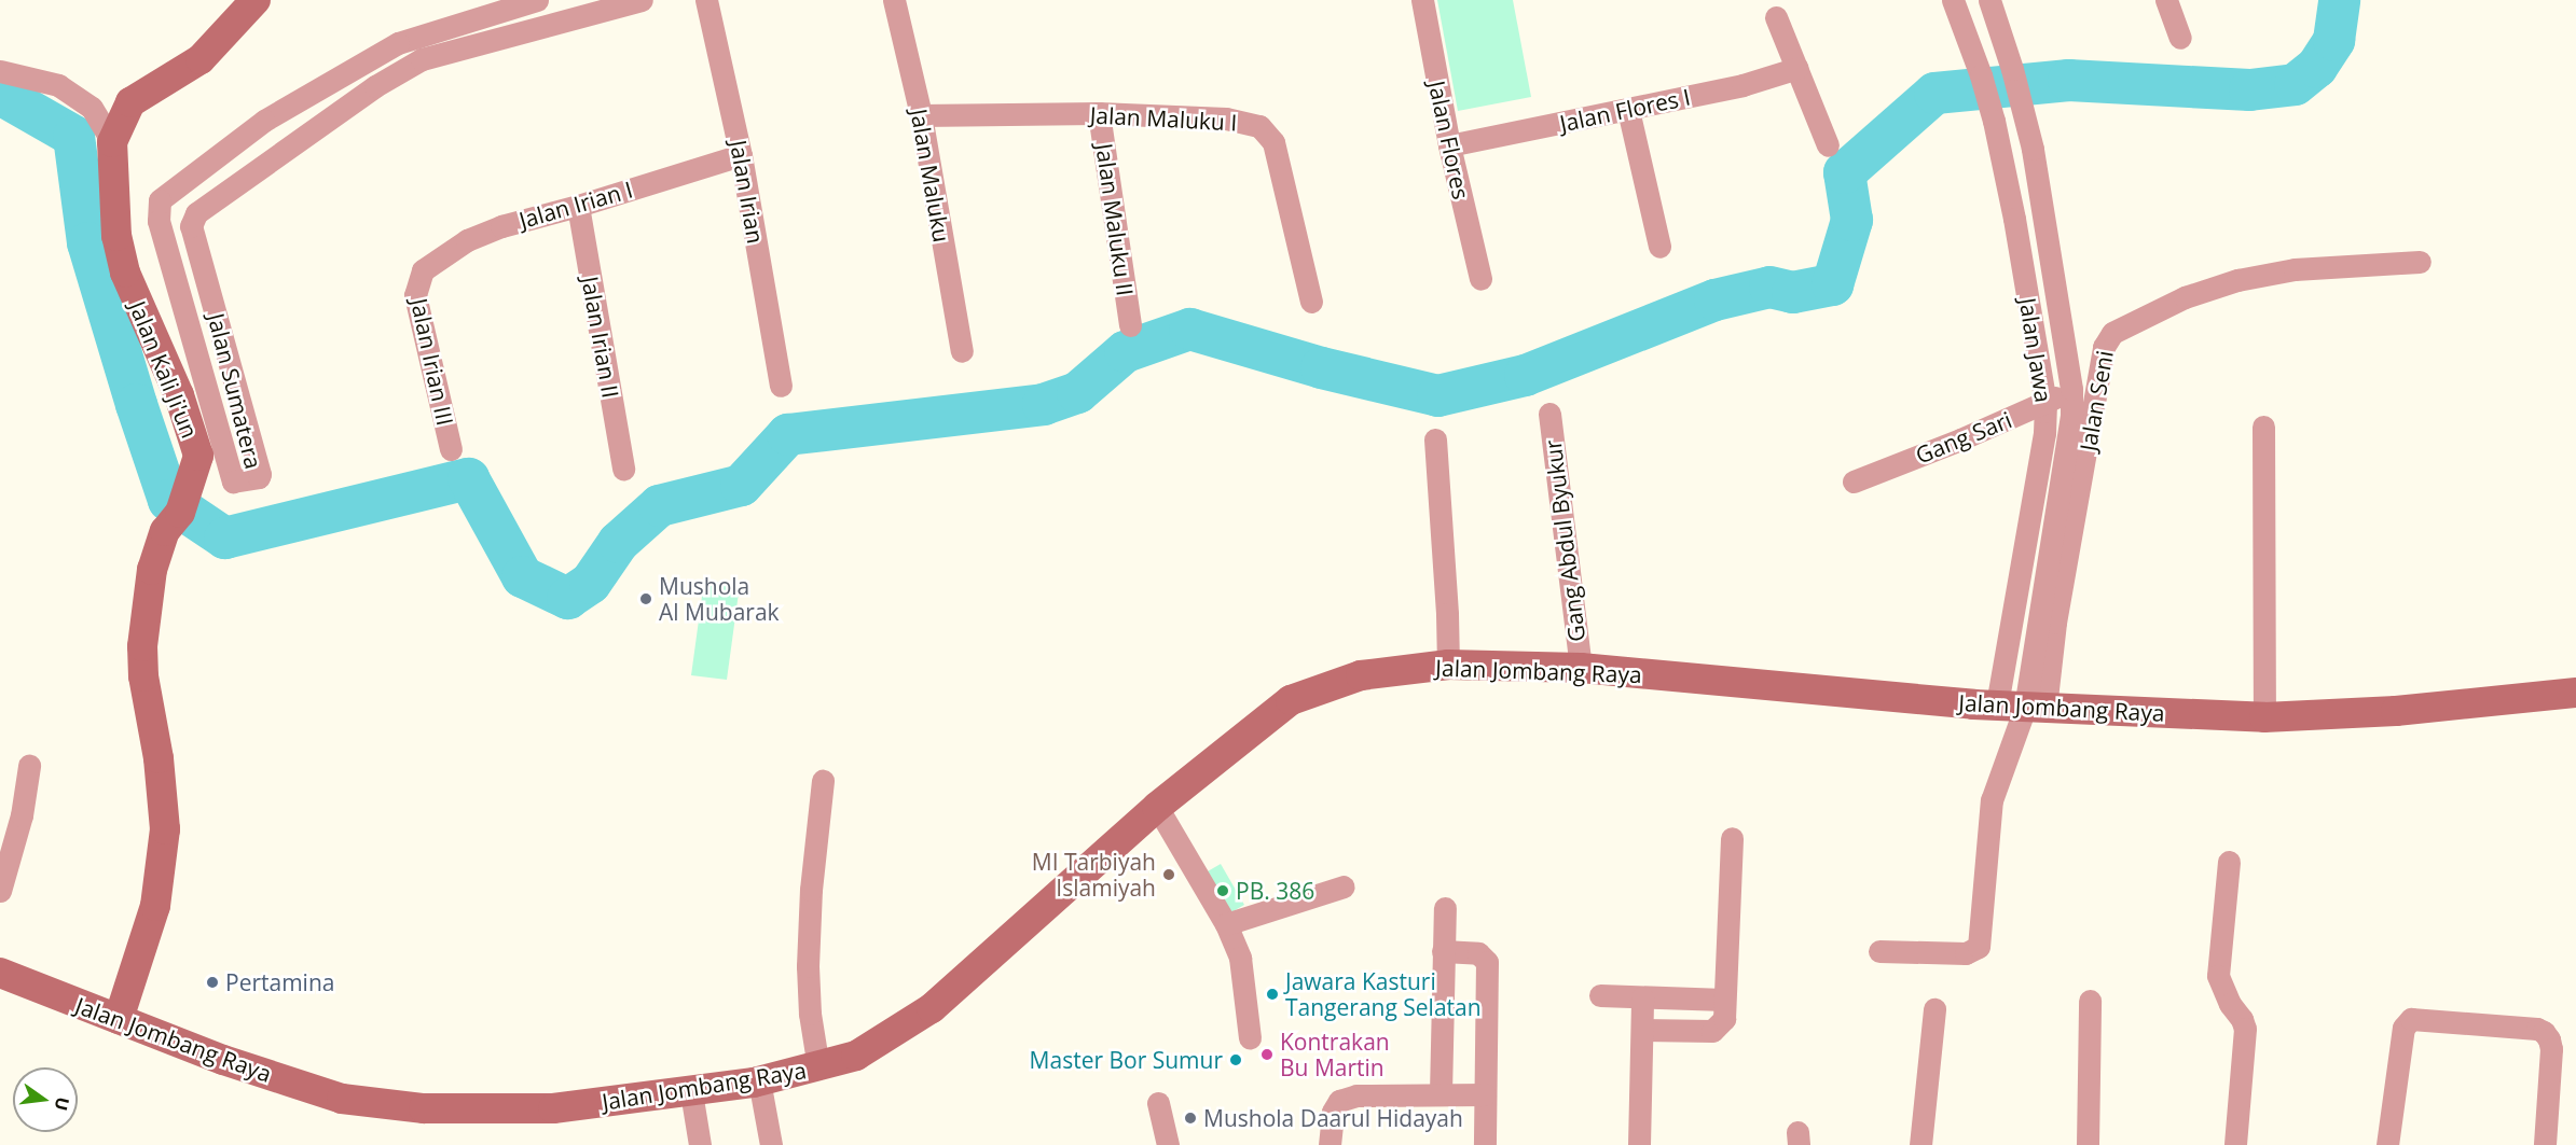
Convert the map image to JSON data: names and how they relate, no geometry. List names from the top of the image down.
{
  "streets": {
    "main road": ["Jalan Kali Ji'un", "Jalan Jombang Raya"],
    "street": [
      "Jalan Flores I",
      "Jalan Maluku I",
      "Jalan Flores",
      "Jalan Maluku",
      "Jalan Irian",
      "Jalan Irian I",
      "Jalan Maluku II",
      "Jalan Irian II",
      "Jalan Jawa",
      "Jalan Irian III",
      "Jalan Sumatera",
      "Jalan Seni",
      "Gang Sari",
      "Gang Abdul Byukur"
    ]
  },
  "crossings": [
    ["Jalan Flores I", "Jalan Flores"],
    ["Jalan Maluku I", "Jalan Maluku"],
    ["Jalan Maluku I", "Jalan Maluku II"],
    ["Jalan Irian", "Jalan Irian I"],
    ["Jalan Irian I", "Jalan Irian II"],
    ["Jalan Irian I", "Jalan Irian III"],
    ["Jalan Jawa", "Jalan Seni"],
    ["Jalan Jawa", "Gang Sari"],
    ["Jalan Jawa", "Jalan Jombang Raya"],
    ["Jalan Kali Ji'un", "Jalan Jombang Raya"],
    ["Jalan Seni", "Jalan Jombang Raya"],
    ["Gang Abdul Byukur", "Jalan Jombang Raya"]
  ],
  "places": [
    "Mushola Al Mubarak",
    "MI Tarbiyah Islamiyah",
    "PB. 386",
    "Pertamina",
    "Jawara Kasturi Tangerang Selatan",
    "Kontrakan Bu Martin",
    "Master Bor Sumur",
    "Mushola Daarul Hidayah"
  ],
  "north": "right"
}
